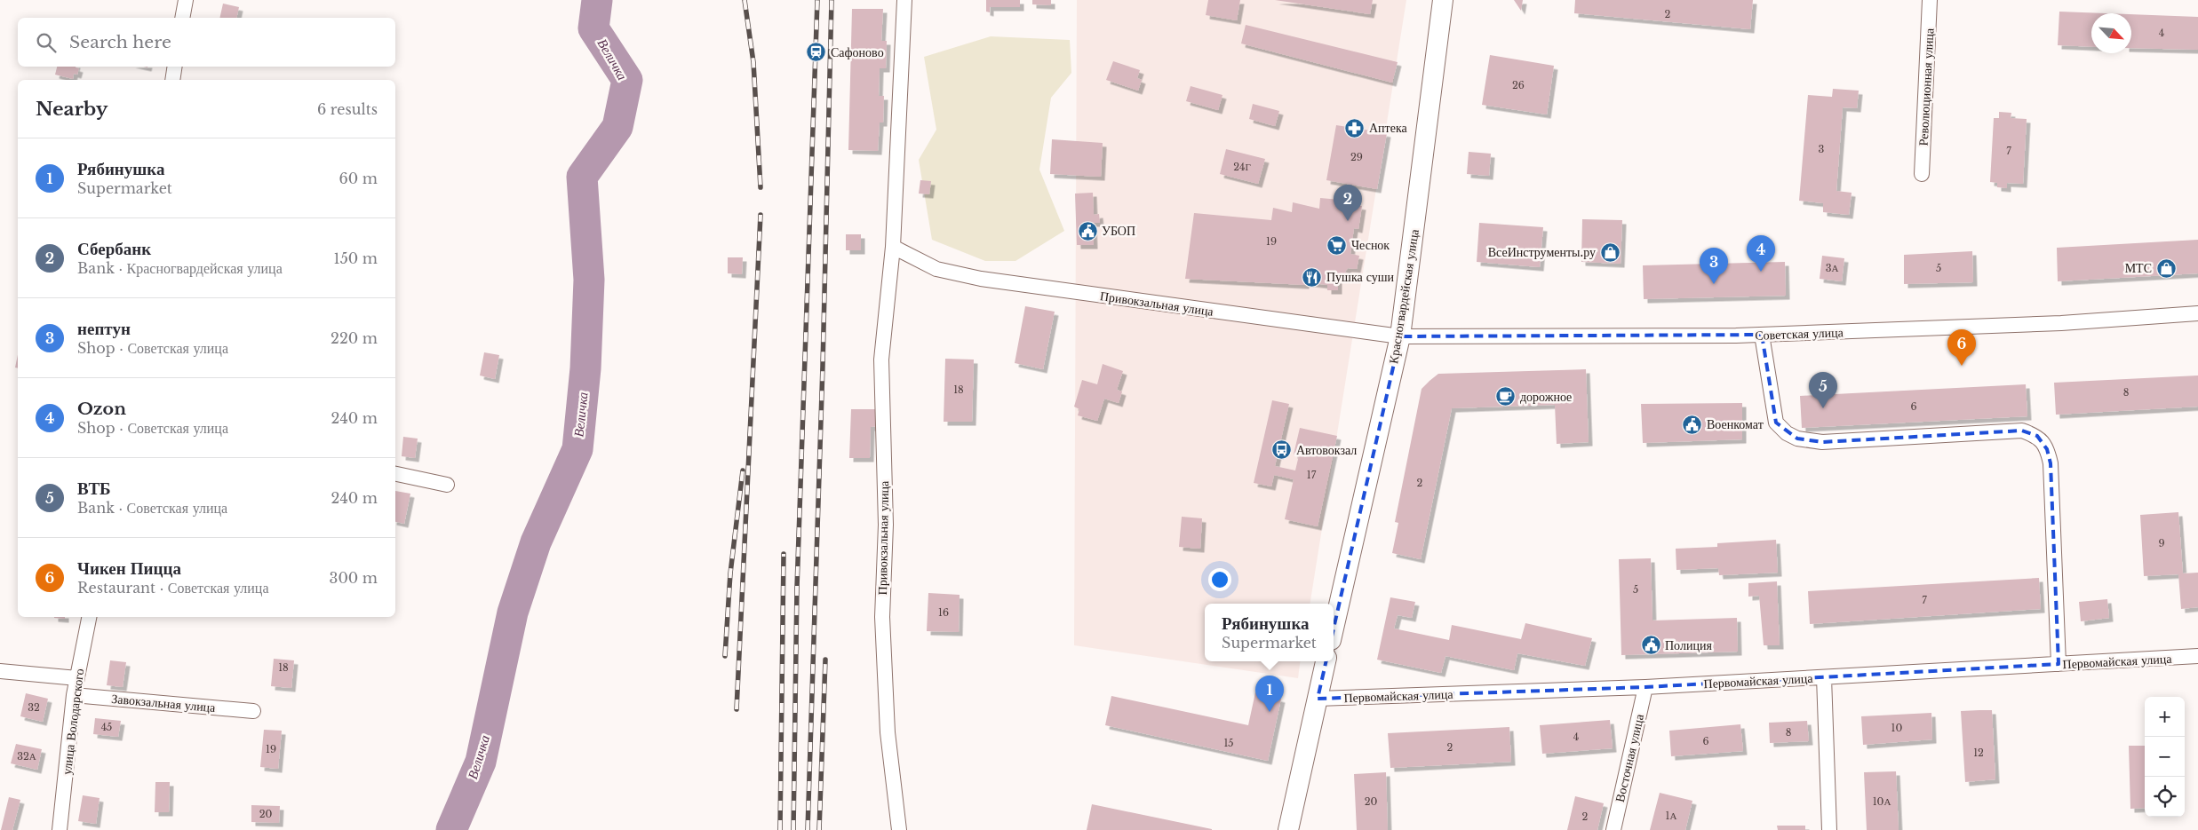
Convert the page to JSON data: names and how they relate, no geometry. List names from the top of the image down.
{
  "streets": {
    "street": [
      "Революционная улица",
      "Красногвардейская улица",
      "Привокзальная улица",
      "Советская улица",
      "Первомайская улица",
      "Завокзальная улица",
      "улица Володарского",
      "Восточная улица"
    ]
  },
  "crossings": [
    ["Красногвардейская улица", "Привокзальная улица"],
    ["Красногвардейская улица", "Советская улица"],
    ["Привокзальная улица", "Советская улица"],
    ["Первомайская улица", "Восточная улица"],
    ["Завокзальная улица", "улица Володарского"]
  ],
  "water": ["Величка"],
  "places": {
    "station": ["Сафоново"],
    "pharmacy": ["Аптека"],
    "public building": ["УБОП", "Военкомат", "Полиция"],
    "supermarket": ["Чеснок"],
    "shop": ["ВсеИнструменты.ру", "МТС"],
    "restaurant": ["Пушка суши"],
    "cafe": ["дорожное"],
    "bus stop": ["Автовокзал"]
  },
  "house_numbers": [
    "2",
    "4",
    "26",
    "3",
    "7",
    "29",
    "24Г",
    "19",
    "3А",
    "5",
    "18",
    "8",
    "6",
    "17",
    "2",
    "9",
    "5",
    "7",
    "16",
    "18",
    "32",
    "45",
    "10",
    "8",
    "4",
    "6",
    "15",
    "2",
    "19",
    "12",
    "32А",
    "20",
    "10А",
    "20",
    "1А",
    "2"
  ],
  "north": "bottom right",
  "page": {
    "search": "Search here",
    "heading": ["Nearby", "6 results"],
    "list": [
      {
        "mark": "1",
        "name": "Рябинушка",
        "note": "Supermarket",
        "value": "60 m"
      },
      {
        "mark": "2",
        "name": "Сбербанк",
        "note": "Bank · Красногвардейская улица",
        "value": "150 m"
      },
      {
        "mark": "3",
        "name": "нептун",
        "note": "Shop · Советская улица",
        "value": "220 m"
      },
      {
        "mark": "4",
        "name": "Ozon",
        "note": "Shop · Советская улица",
        "value": "240 m"
      },
      {
        "mark": "5",
        "name": "ВТБ",
        "note": "Bank · Советская улица",
        "value": "240 m"
      },
      {
        "mark": "6",
        "name": "Чикен Пицца",
        "note": "Restaurant · Советская улица",
        "value": "300 m"
      }
    ],
    "pins": [
      "2",
      "4",
      "3",
      "6",
      "5",
      "1"
    ],
    "popup": ["Рябинушка", "Supermarket"],
    "map_buttons": ["+", "−"]
  }
}
